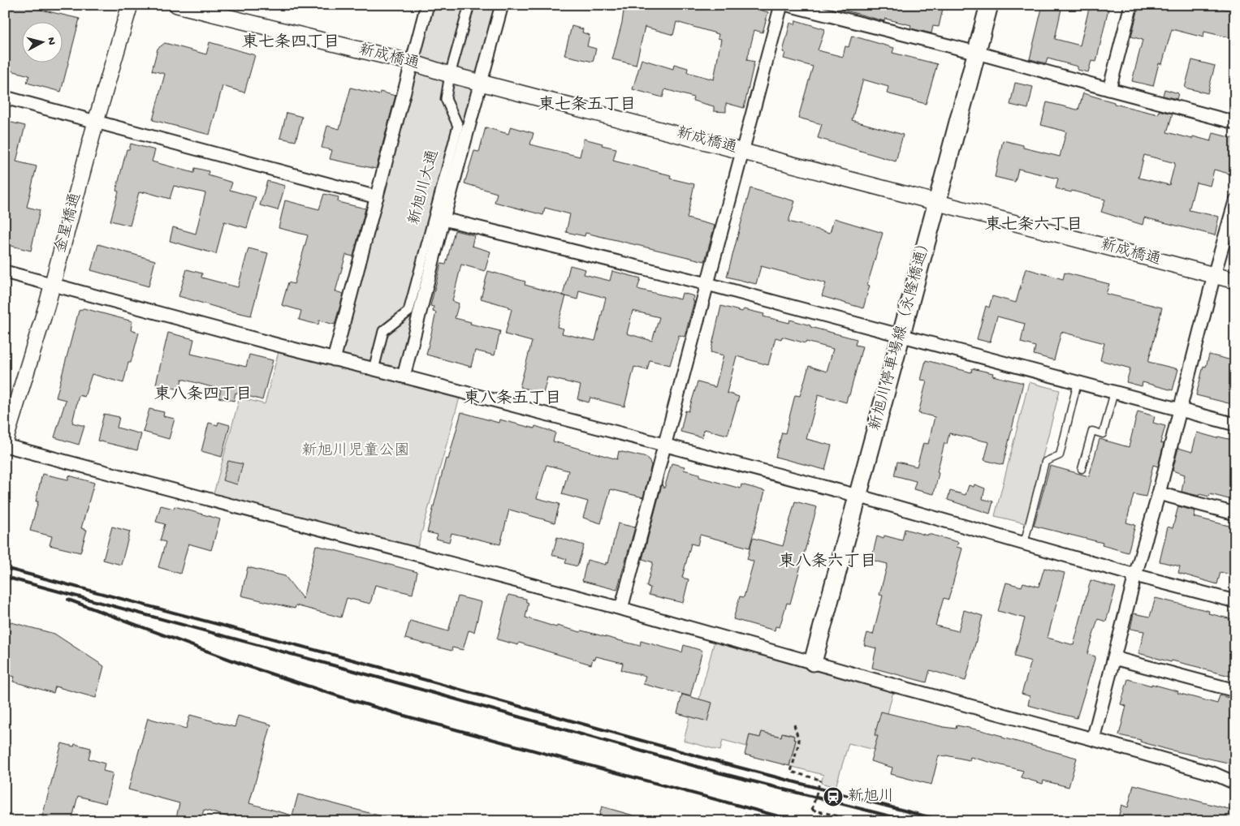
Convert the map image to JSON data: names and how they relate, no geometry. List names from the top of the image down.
{
  "streets": {
    "main road": ["新旭川停車場線（永隆橋通）"],
    "street": ["新成橋通", "新旭川大通", "金星橋通"]
  },
  "crossings": [
    ["新成橋通", "新旭川大通"],
    ["新成橋通", "新旭川停車場線（永隆橋通）"]
  ],
  "districts": [
    "東七条四丁目",
    "東七条五丁目",
    "東七条六丁目",
    "東八条四丁目",
    "東八条五丁目",
    "東八条六丁目"
  ],
  "parks": ["新旭川児童公園"],
  "places": {
    "station": ["新旭川"]
  },
  "north": "right"
}
